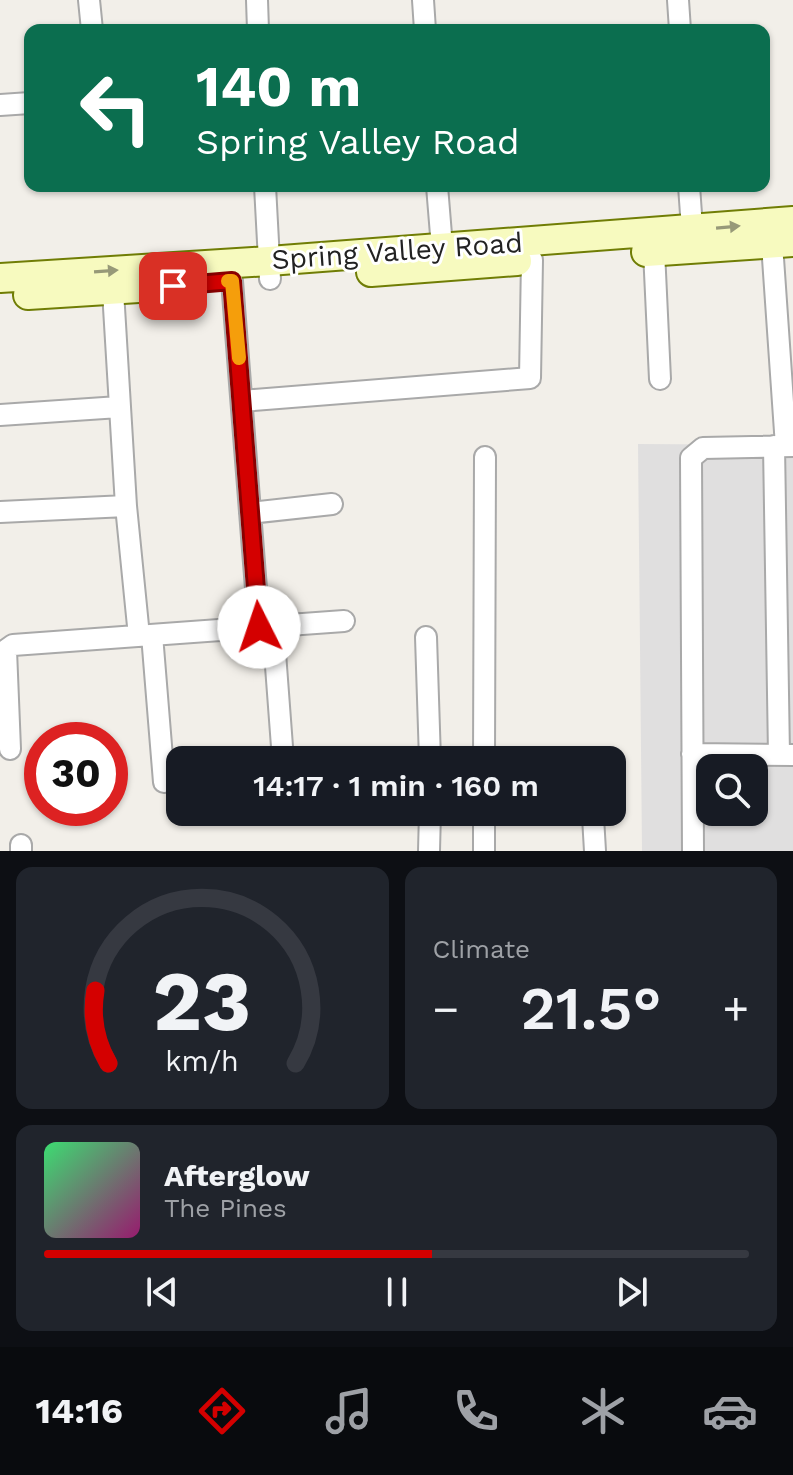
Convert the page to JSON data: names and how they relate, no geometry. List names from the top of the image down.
{
  "streets": {
    "street": ["Spring Valley Road"]
  },
  "page": {
    "turn": ["140 m", "Spring Valley Road"],
    "limit": "30",
    "trip": "14:17 · 1 min · 160 m",
    "tile": "Climate",
    "heat": ["−", "21.5°", "+"],
    "song": ["Afterglow", "The Pines"],
    "tabs": "14:16",
    "gauge": ["23", "km/h"]
  }
}
